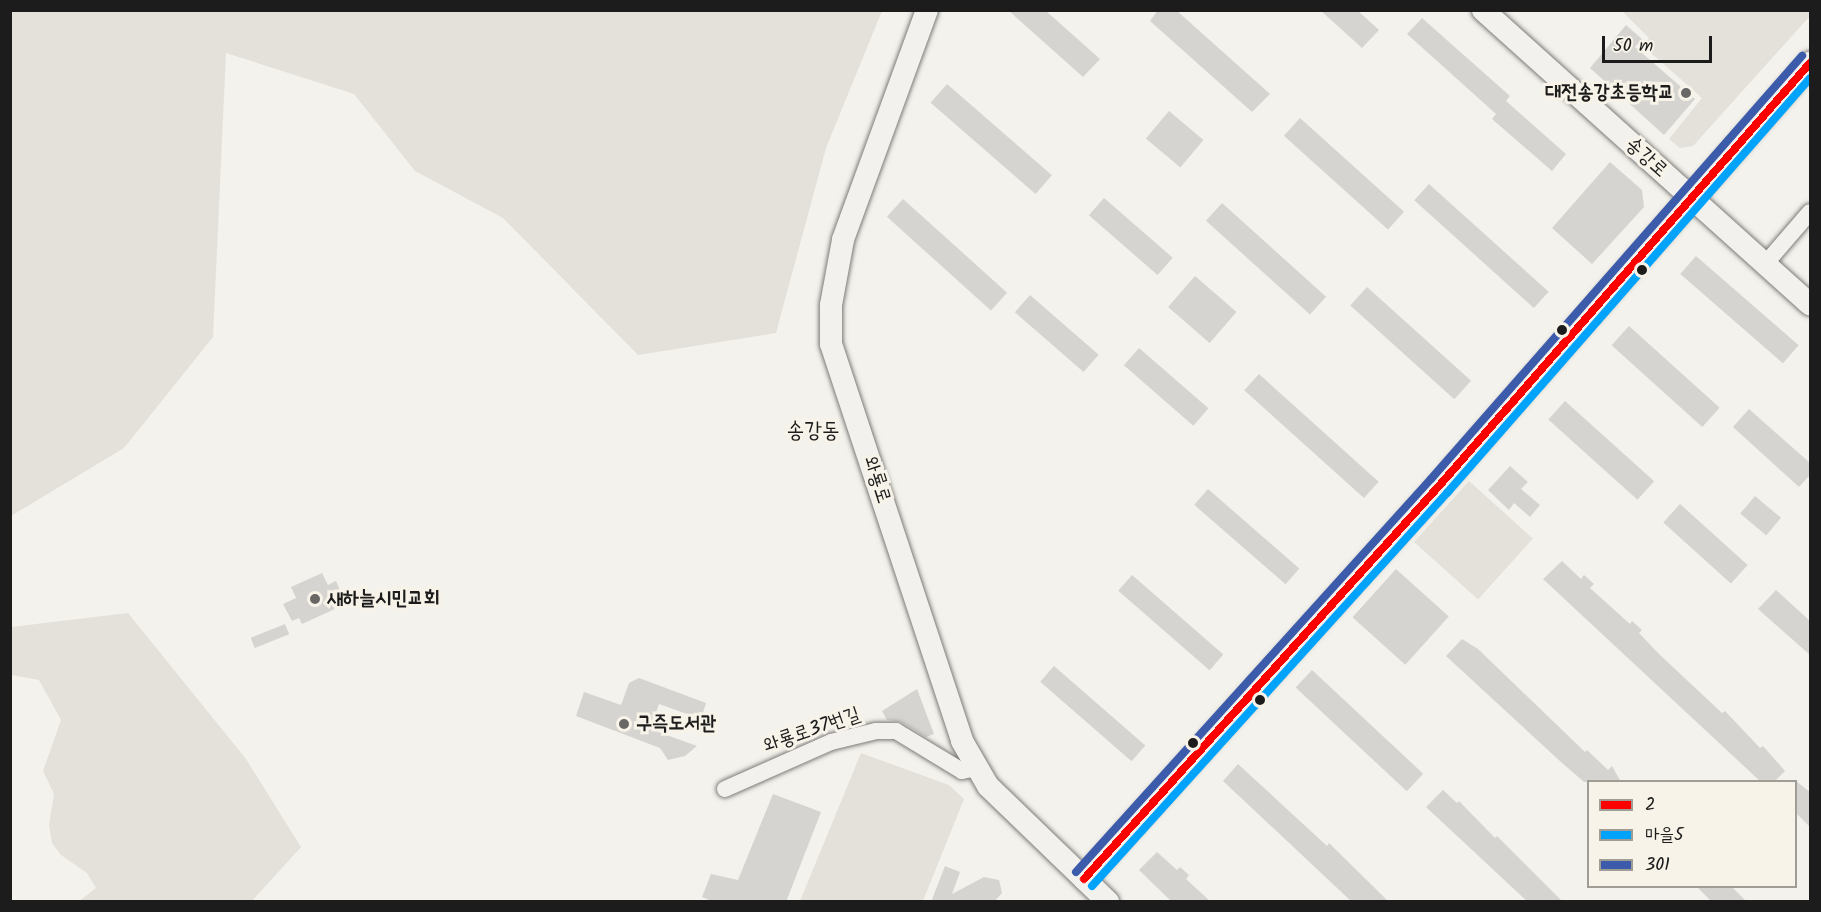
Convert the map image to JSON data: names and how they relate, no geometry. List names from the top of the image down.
{
  "streets": {
    "main road": ["송강로", "와룡로"],
    "street": ["와룡로37번길"]
  },
  "crossings": [
    ["와룡로", "와룡로37번길"]
  ],
  "districts": ["송강동"],
  "places": ["대전송강초등학교", "새하늘시민교회", "구즉도서관"],
  "lines": ["transit line 301", "transit line 2", "transit line 마을5"],
  "legend": ["2", "마을5", "301"],
  "scale_bar": "50 m"
}
